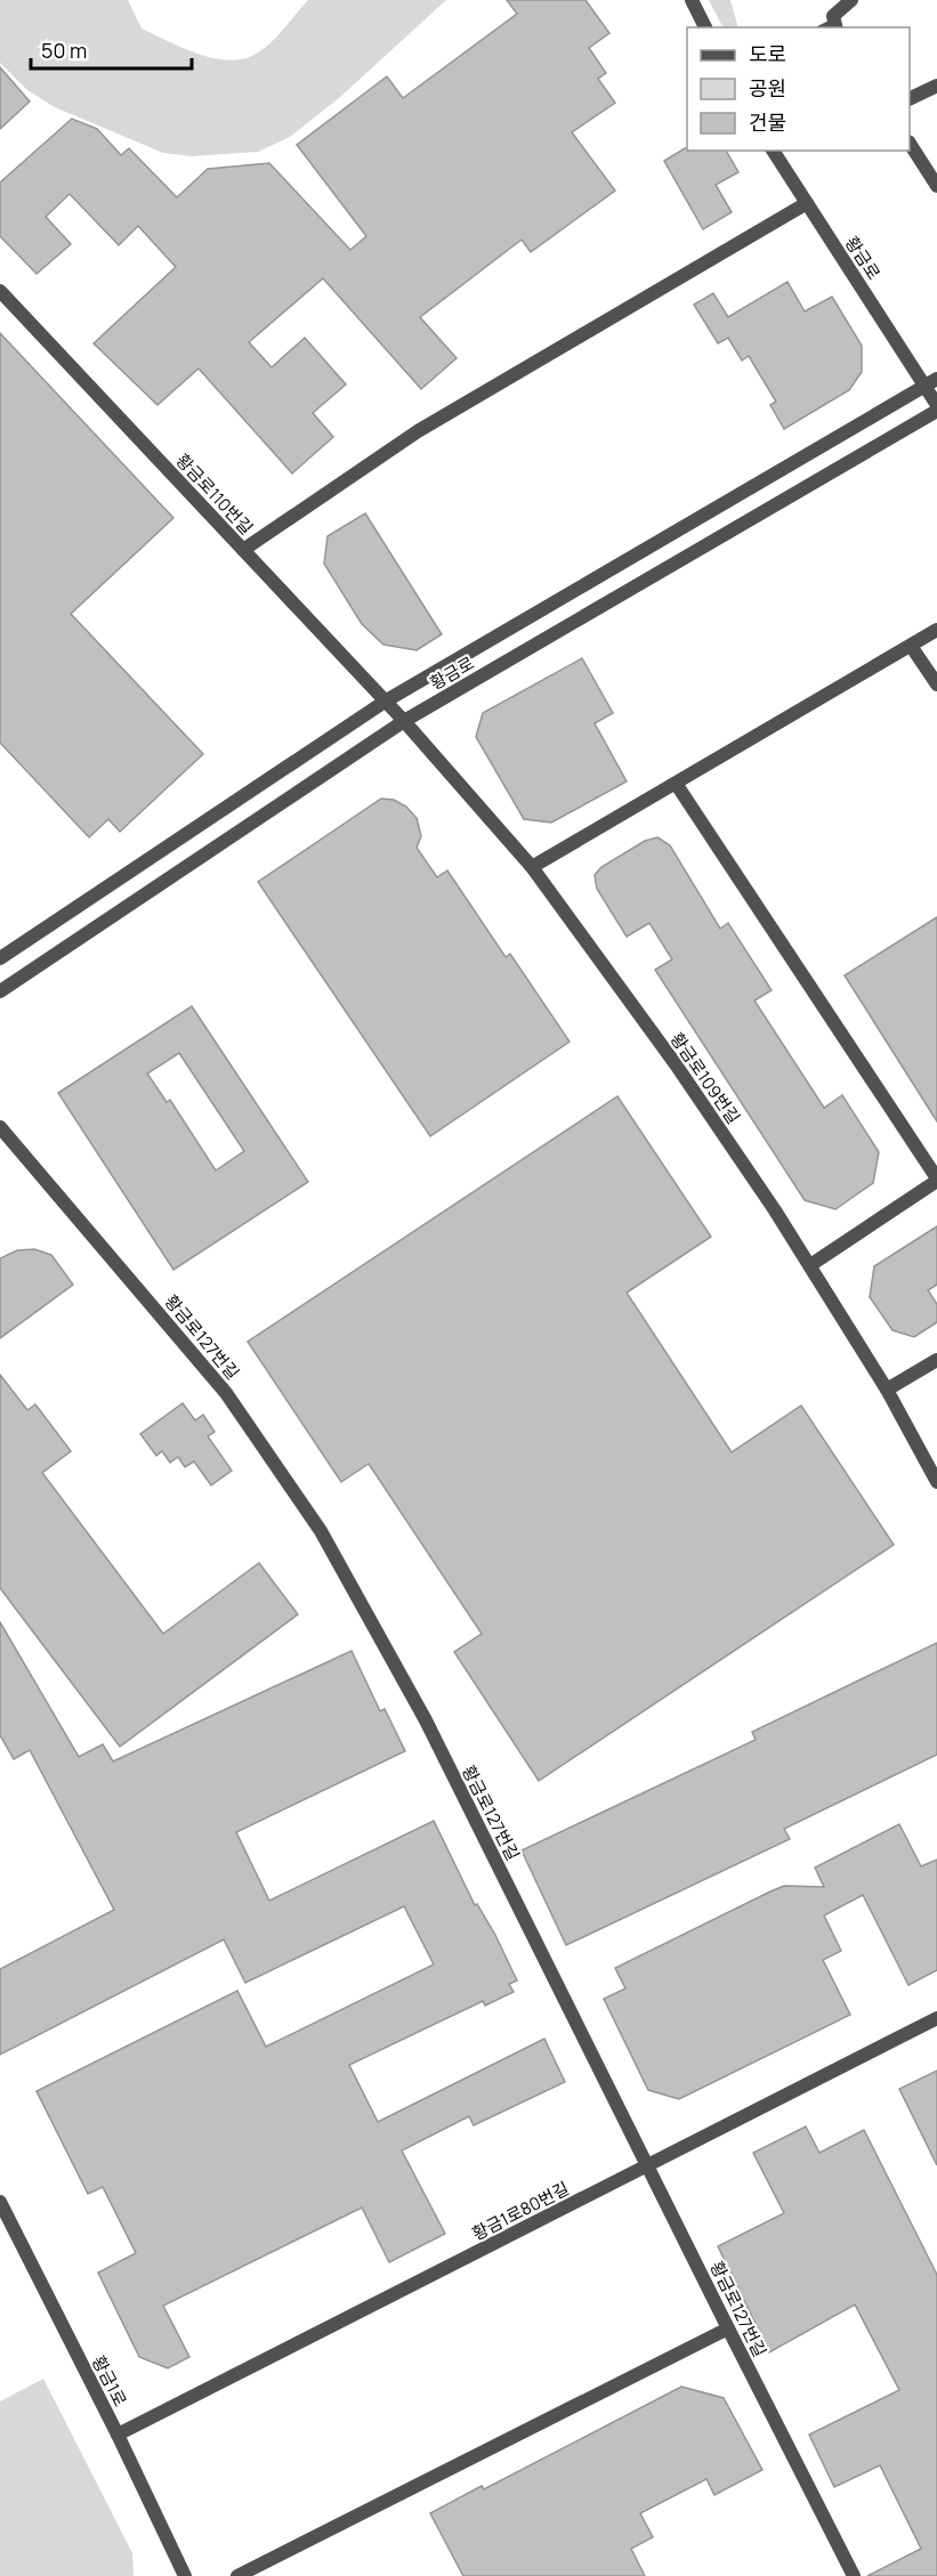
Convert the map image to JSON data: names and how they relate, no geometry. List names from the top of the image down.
{
  "streets": {
    "street": [
      "황금로",
      "황금로110번길",
      "황금로109번길",
      "황금로127번길",
      "황금1로80번길",
      "황금1로"
    ]
  },
  "crossings": [
    ["황금로", "황금로110번길"],
    ["황금로", "황금로109번길"],
    ["황금로110번길", "황금로109번길"],
    ["황금로127번길", "황금1로80번길"],
    ["황금1로80번길", "황금1로"]
  ],
  "legend": ["도로", "공원", "건물"],
  "scale_bar": "50 m"
}
